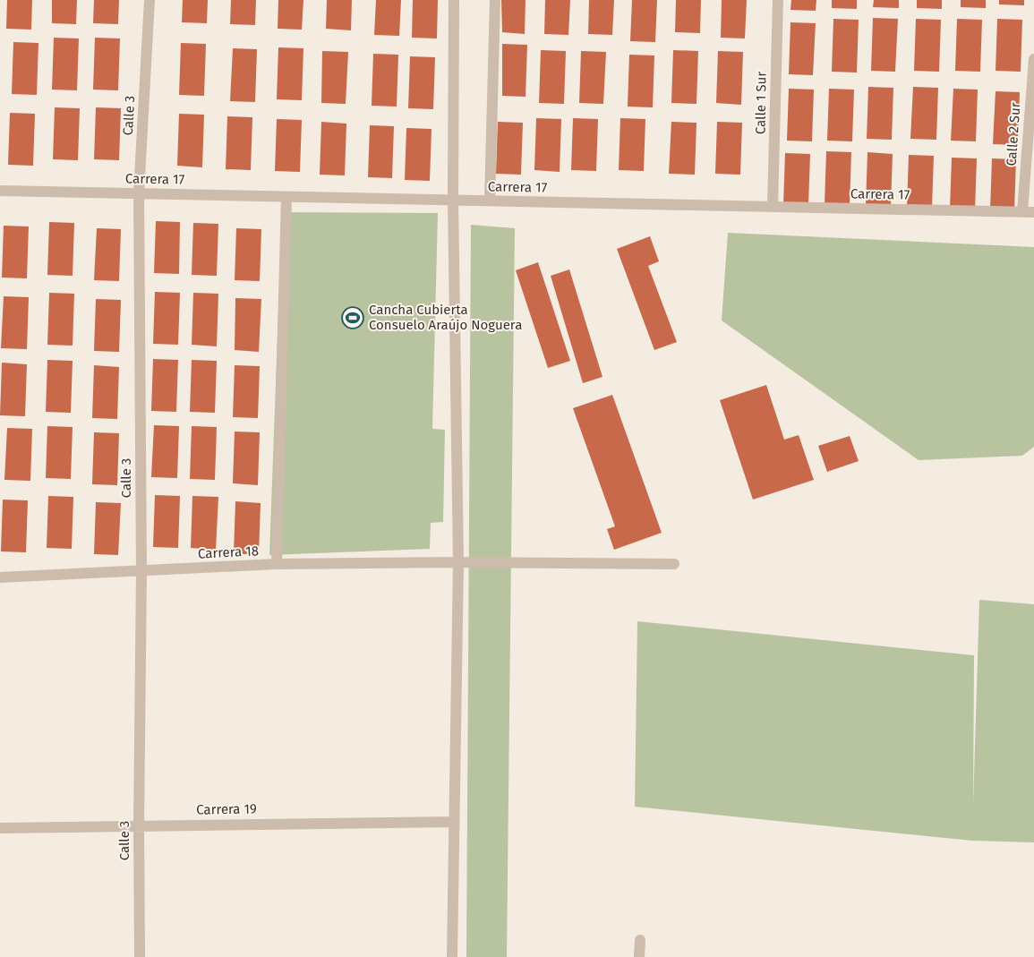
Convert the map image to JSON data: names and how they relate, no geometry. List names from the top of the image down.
{
  "streets": {
    "street": [
      "Calle 1 Sur",
      "Calle 3",
      "Calle 2 Sur",
      "Carrera 17",
      "Carrera 18",
      "Carrera 19"
    ]
  },
  "crossings": [
    ["Calle 1 Sur", "Carrera 17"],
    ["Calle 3", "Carrera 17"],
    ["Calle 3", "Carrera 18"],
    ["Calle 3", "Carrera 19"],
    ["Calle 2 Sur", "Carrera 17"]
  ],
  "places": {
    "sports": ["Cancha Cubierta Consuelo Araújo Noguera"]
  }
}
